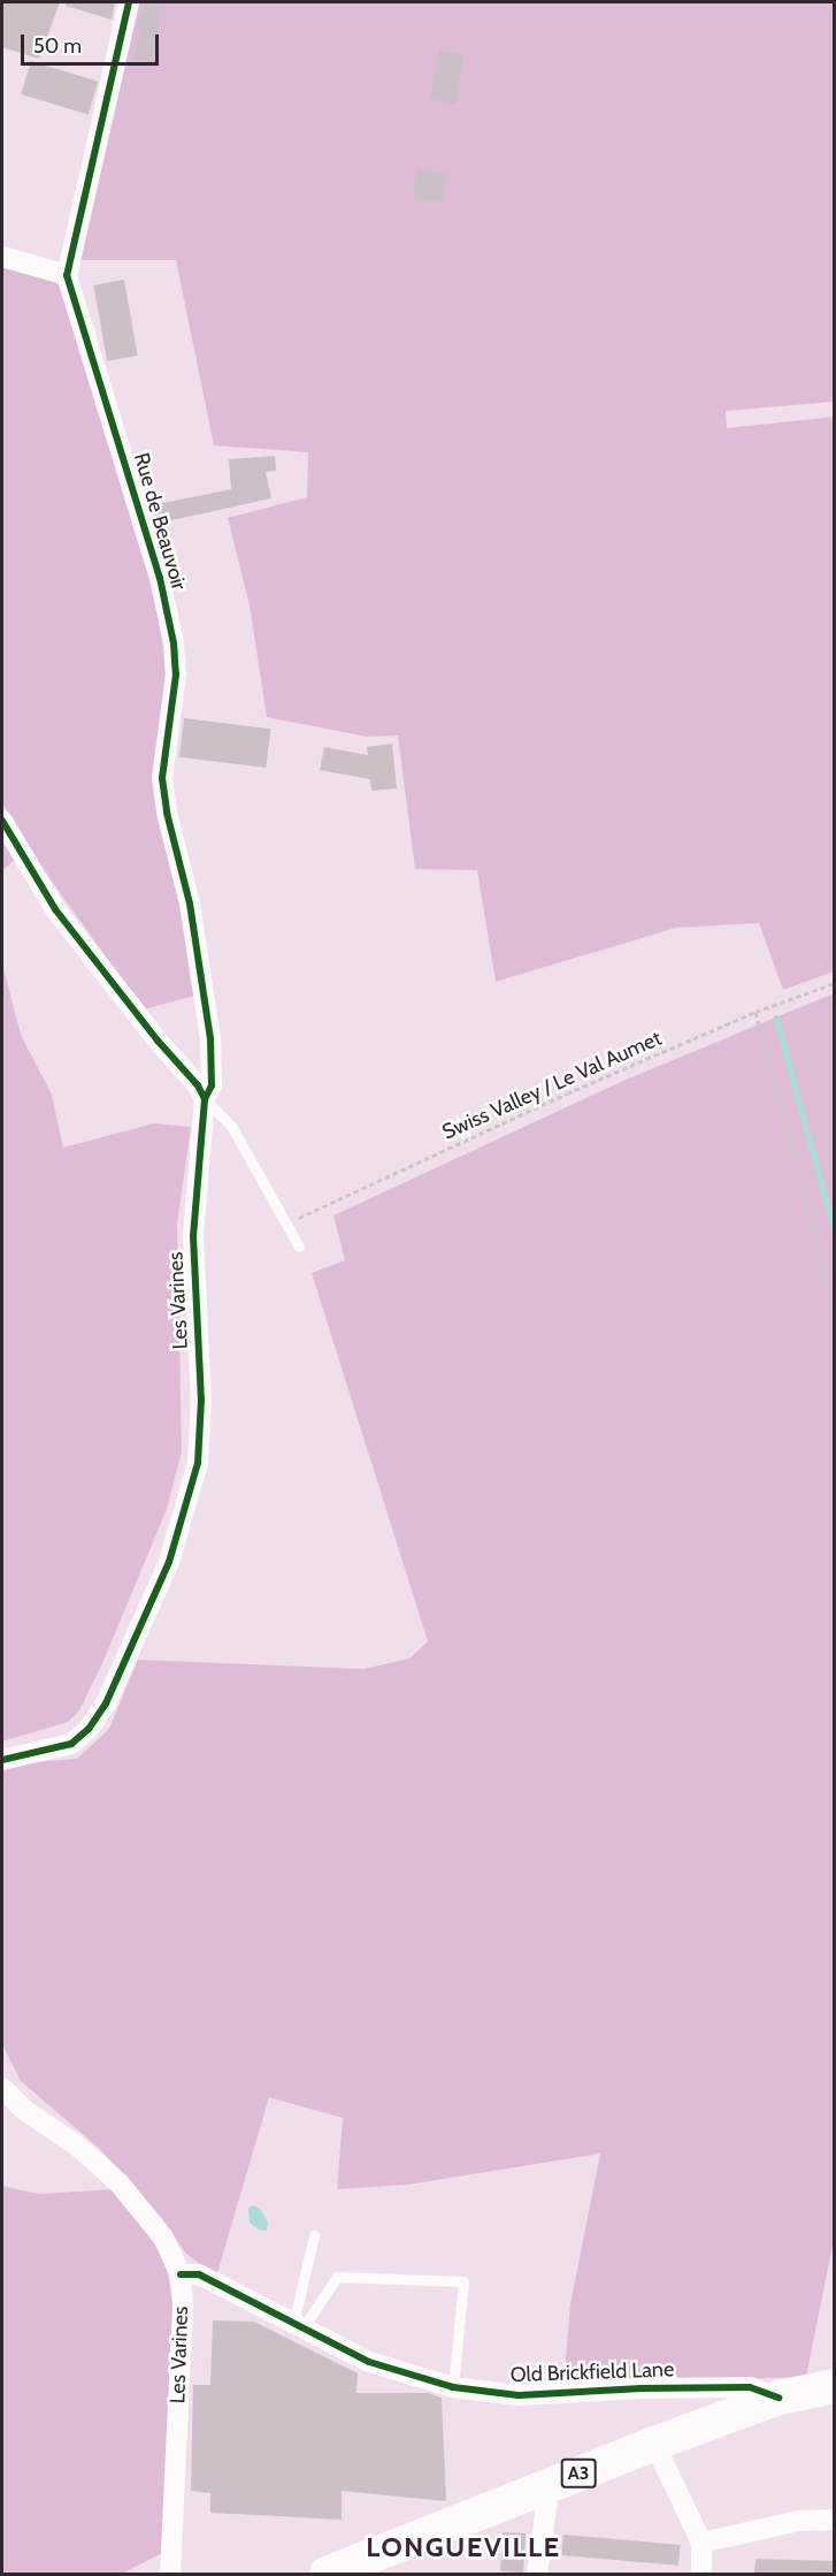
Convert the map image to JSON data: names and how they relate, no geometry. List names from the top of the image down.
{
  "streets": {
    "main road": ["A3"],
    "street": ["Rue de Beauvoir", "Les Varines", "Old Brickfield Lane"],
    "path": ["Swiss Valley / Le Val Aumet"]
  },
  "crossings": [
    ["Rue de Beauvoir", "Les Varines"],
    ["Les Varines", "Old Brickfield Lane"],
    ["Old Brickfield Lane", "A3"]
  ],
  "districts": ["LONGUEVILLE"],
  "scale_bar": "50 m"
}
